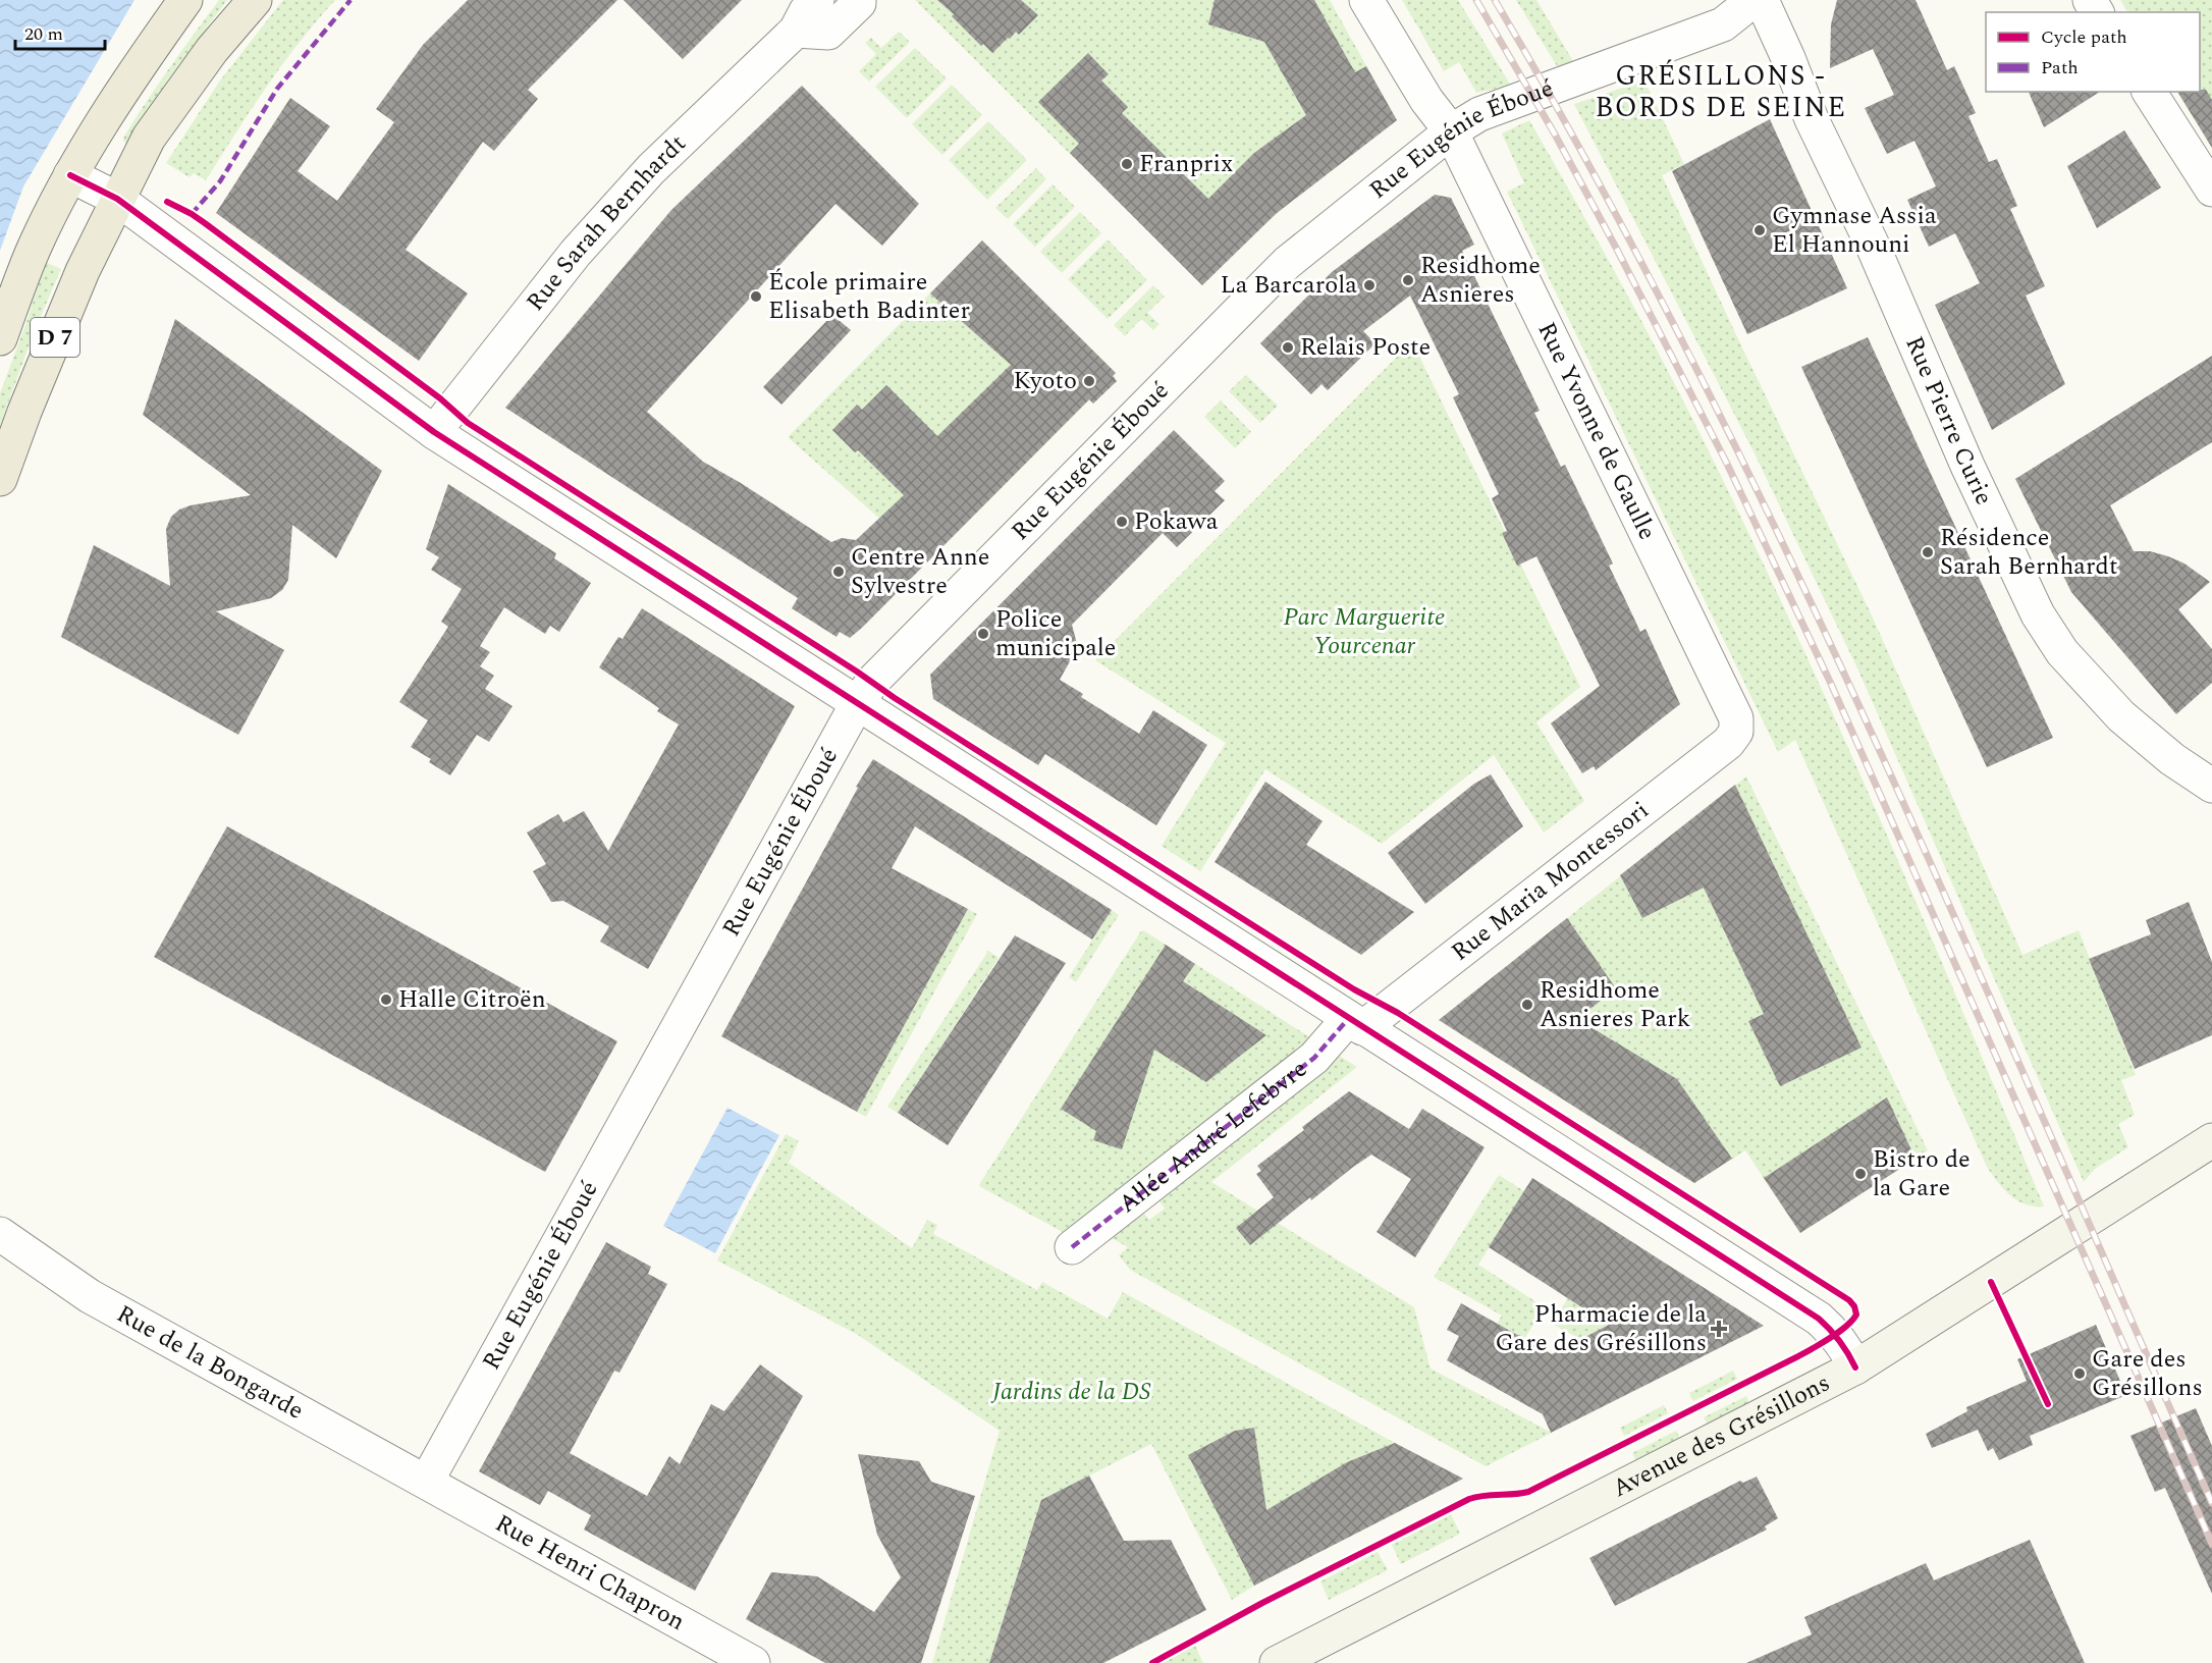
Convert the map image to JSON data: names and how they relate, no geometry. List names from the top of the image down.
{
  "streets": {
    "main road": ["D 7", "Avenue des Grésillons"],
    "street": [
      "Rue Eugénie Éboué",
      "Rue Sarah Bernhardt",
      "Rue Pierre Curie",
      "Rue Yvonne de Gaulle",
      "Rue Maria Montessori",
      "Allée André Lefebvre",
      "Rue de la Bongarde",
      "Rue Henri Chapron"
    ]
  },
  "crossings": [
    ["Rue Eugénie Éboué", "Rue Yvonne de Gaulle"],
    ["Rue Eugénie Éboué", "Rue de la Bongarde"],
    ["Rue Eugénie Éboué", "Rue Henri Chapron"],
    ["Rue Yvonne de Gaulle", "Rue Maria Montessori"],
    ["Rue Maria Montessori", "Allée André Lefebvre"],
    ["Rue de la Bongarde", "Rue Henri Chapron"]
  ],
  "districts": ["GRÉSILLONS - BORDS DE SEINE"],
  "parks": ["Parc Marguerite Yourcenar", "Jardins de la DS"],
  "places": {
    "other": [
      "Franprix",
      "Gymnase Assia El Hannouni",
      "Residhome Asnieres",
      "La Barcarola",
      "École primaire Elisabeth Badinter",
      "Relais Poste",
      "Kyoto",
      "Pokawa",
      "Résidence Sarah Bernhardt",
      "Centre Anne Sylvestre",
      "Police municipale",
      "Halle Citroën",
      "Residhome Asnieres Park",
      "Bistro de la Gare",
      "Gare des Grésillons"
    ],
    "health": ["Pharmacie de la Gare des Grésillons"]
  },
  "legend": ["Cycle path", "Path"],
  "scale_bar": "20 m"
}
